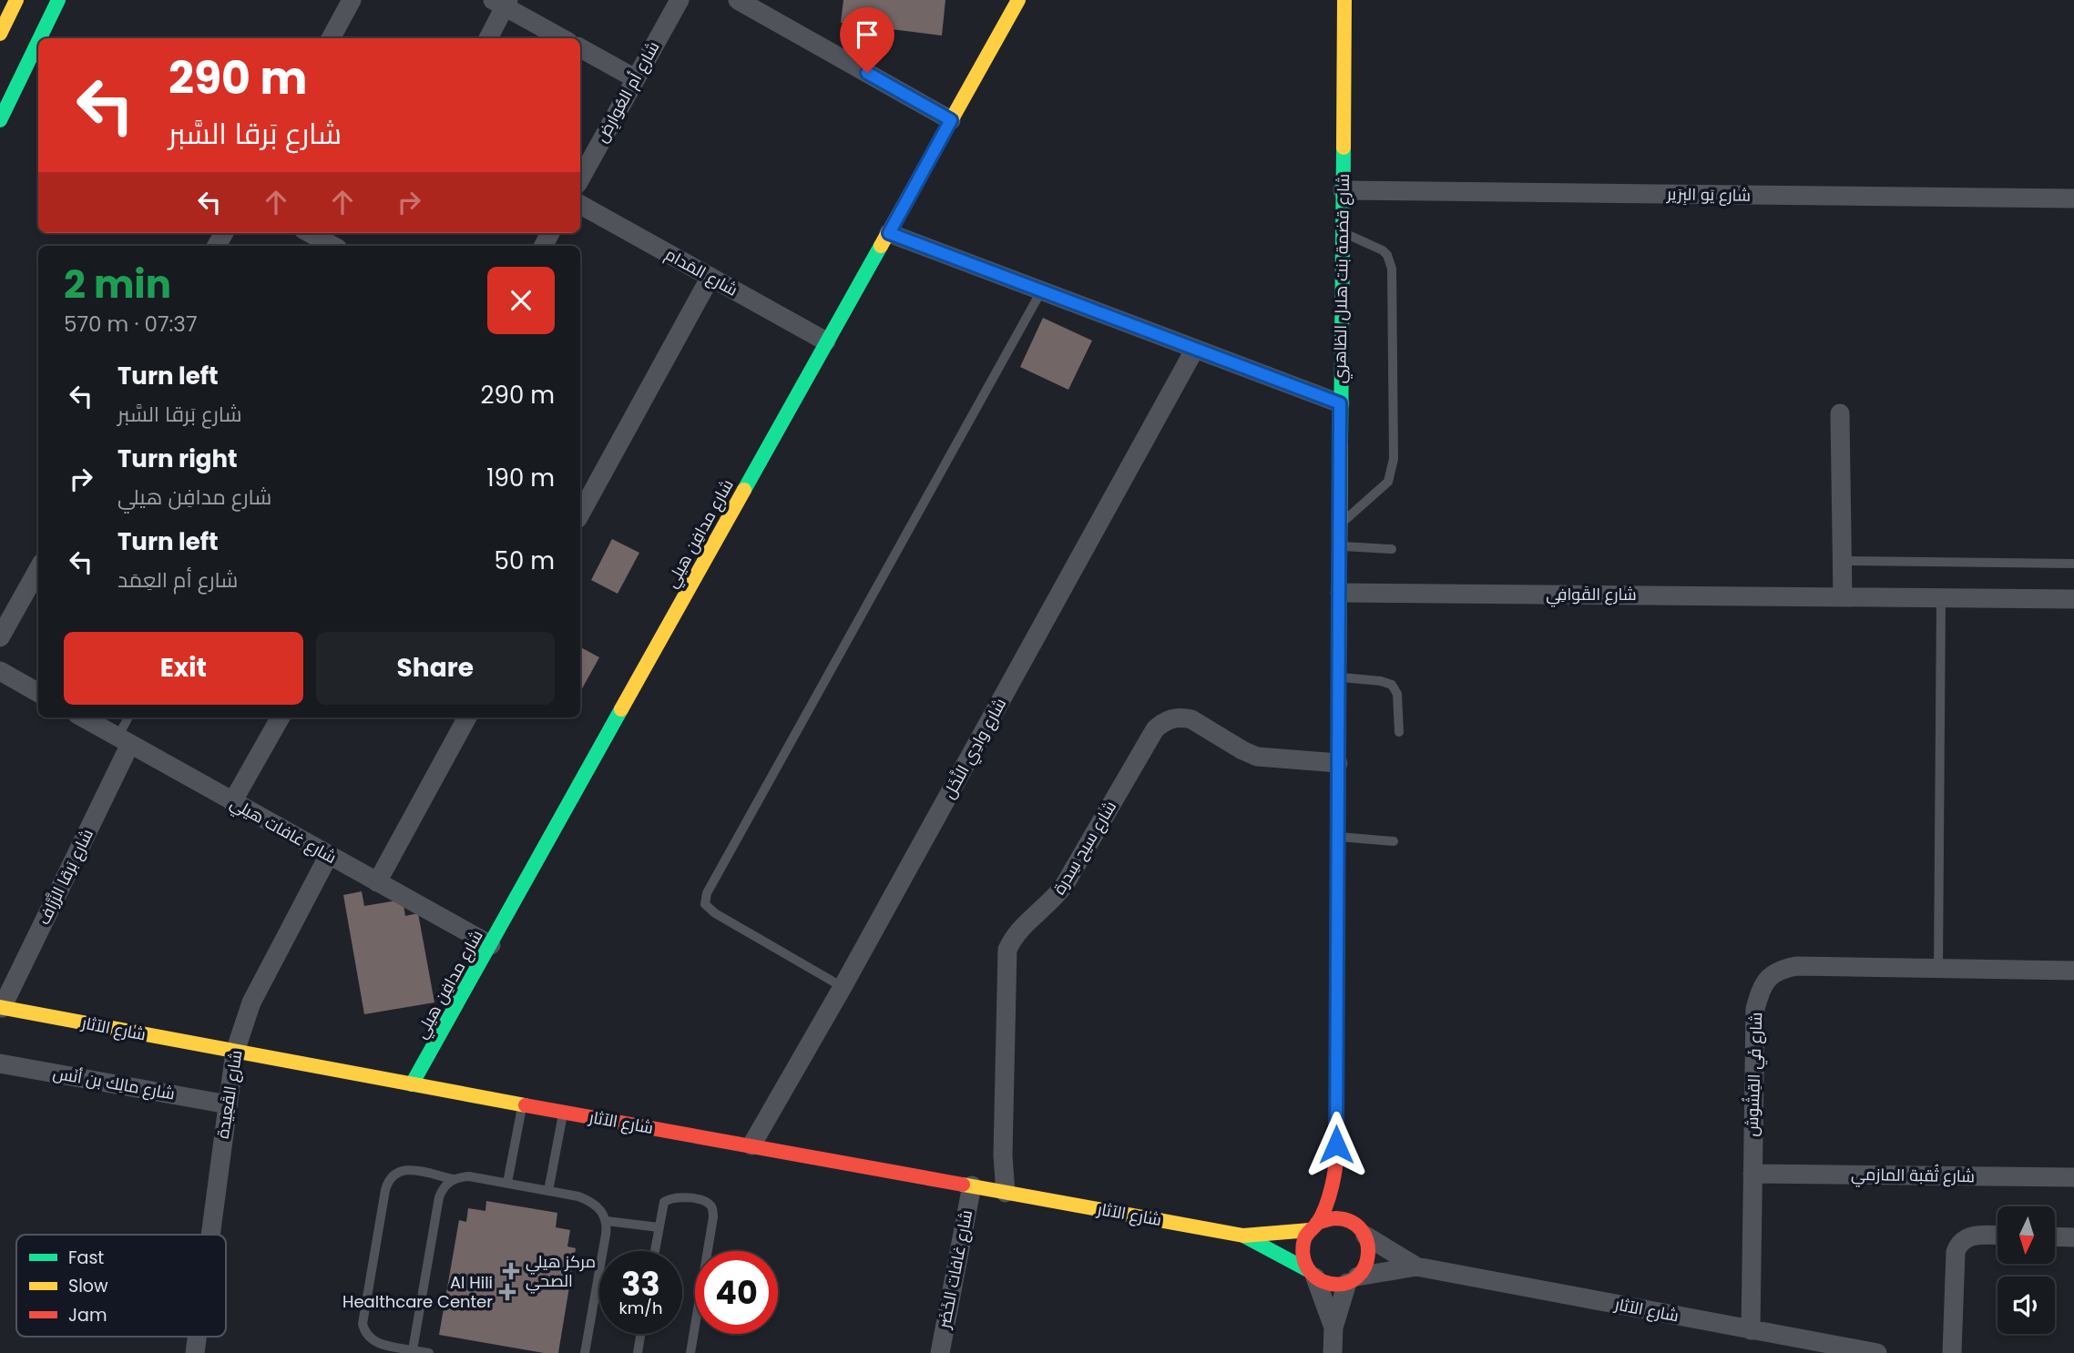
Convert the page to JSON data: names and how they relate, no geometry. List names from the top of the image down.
{
  "streets": {
    "main road": ["شارع قضمة بنت هلال الظاهري", "شارع مدافِن هيلي", "شارع الآثار"],
    "street": [
      "شارع أم العُوارِض",
      "شارع يَو البِرَير",
      "شارع المَدام",
      "شارع القَوافِي",
      "شارع وادِي النَّخَل",
      "شارع غافات هيلي",
      "شارع سيح سِدرة",
      "شارع بَرقا الزَّرَّاف",
      "شارع فَي القِشُوش",
      "شارع مالِك بن أنَس",
      "شارع القَعِيدة",
      "شارع ثُقبة المازمي",
      "شارع غافات الخَضَر"
    ]
  },
  "crossings": [
    ["شارع يَو البِرَير", "شارع قضمة بنت هلال الظاهري"],
    ["شارع المَدام", "شارع مدافِن هيلي"],
    ["شارع قضمة بنت هلال الظاهري", "شارع القَوافِي"],
    ["شارع قضمة بنت هلال الظاهري", "شارع سيح سِدرة"],
    ["شارع قضمة بنت هلال الظاهري", "شارع الآثار"],
    ["شارع مدافِن هيلي", "شارع غافات هيلي"],
    ["شارع مدافِن هيلي", "شارع الآثار"],
    ["شارع وادِي النَّخَل", "شارع الآثار"],
    ["شارع غافات هيلي", "شارع بَرقا الزَّرَّاف"],
    ["شارع غافات هيلي", "شارع القَعِيدة"],
    ["شارع سيح سِدرة", "شارع الآثار"],
    ["شارع بَرقا الزَّرَّاف", "شارع الآثار"],
    ["شارع الآثار", "شارع فَي القِشُوش"],
    ["شارع الآثار", "شارع القَعِيدة"],
    ["شارع الآثار", "شارع غافات الخَضَر"],
    ["شارع فَي القِشُوش", "شارع ثُقبة المازمي"],
    ["شارع مالِك بن أنَس", "شارع القَعِيدة"]
  ],
  "places": {
    "health": ["مركز هيلي الصحي", "Al Hili Healthcare Center"]
  },
  "legend": ["Fast", "Slow", "Jam"],
  "north": "bottom",
  "page": {
    "turn": ["290 m", "شارع بَرقا السَّبر"],
    "heading": ["2 min", "570 m · 07:37"],
    "list": [
      {
        "name": "Turn left",
        "note": "شارع بَرقا السَّبر",
        "value": "290 m"
      },
      {
        "name": "Turn right",
        "note": "شارع مدافِن هيلي",
        "value": "190 m"
      },
      {
        "name": "Turn left",
        "note": "شارع أم العِمَد",
        "value": "50 m"
      }
    ],
    "buttons": ["Exit", "Share"],
    "speed": "33 km/h",
    "limit": "40"
  }
}
